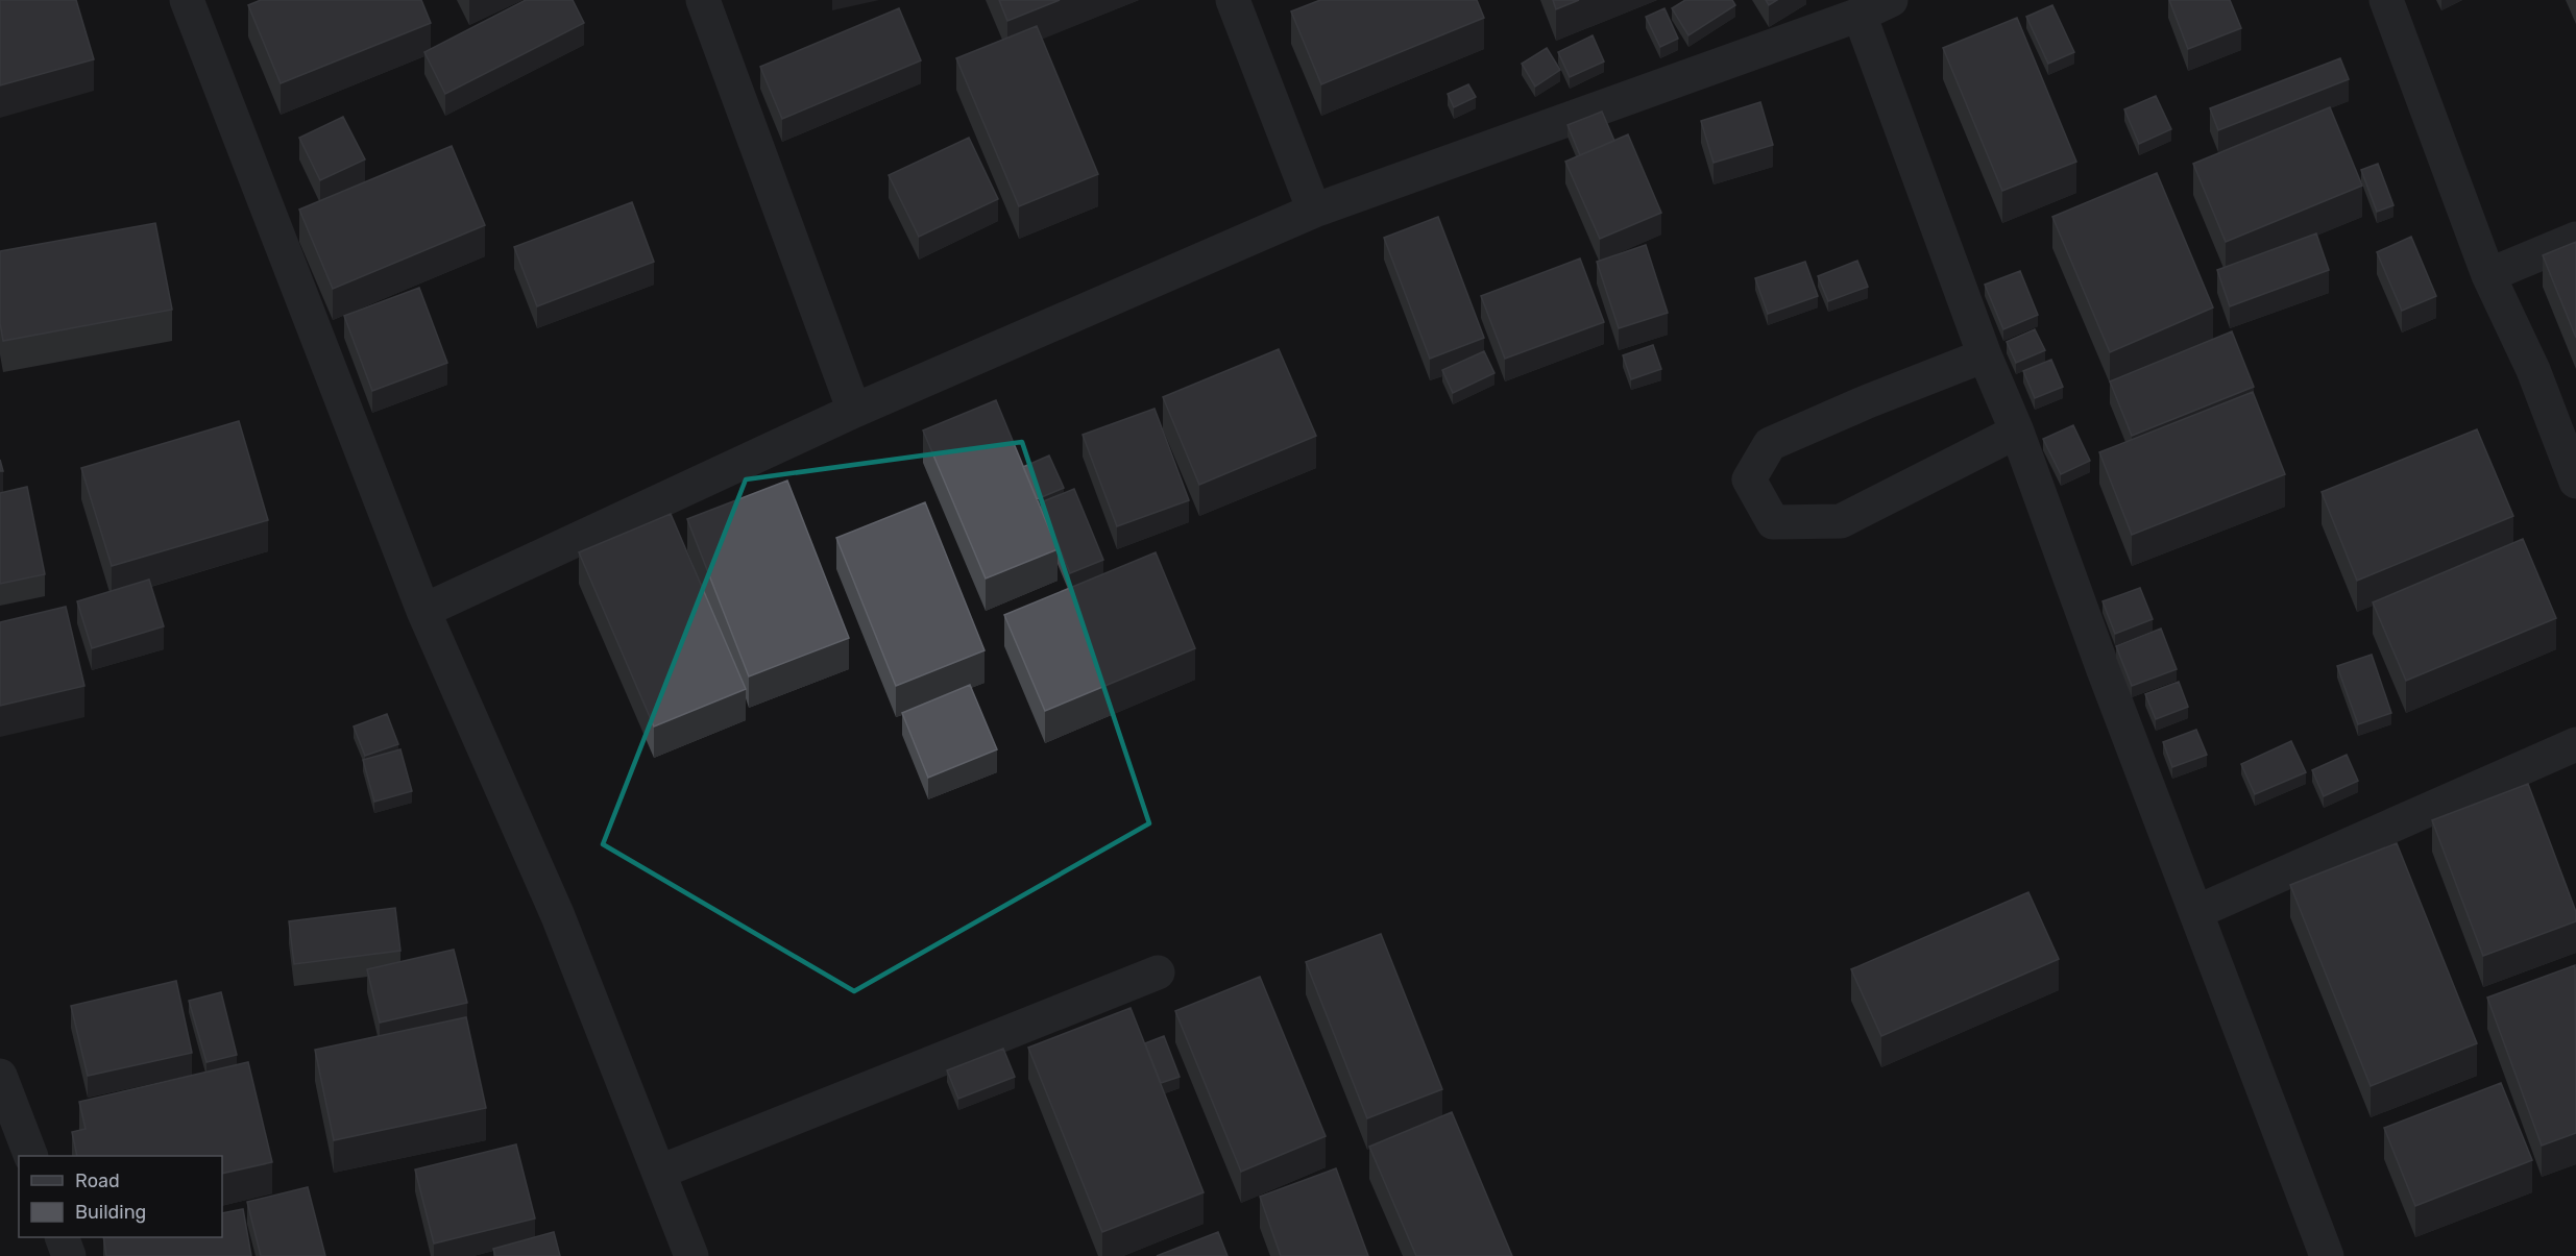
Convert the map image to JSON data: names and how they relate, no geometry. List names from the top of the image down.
{
  "legend": ["Road", "Building"]
}
